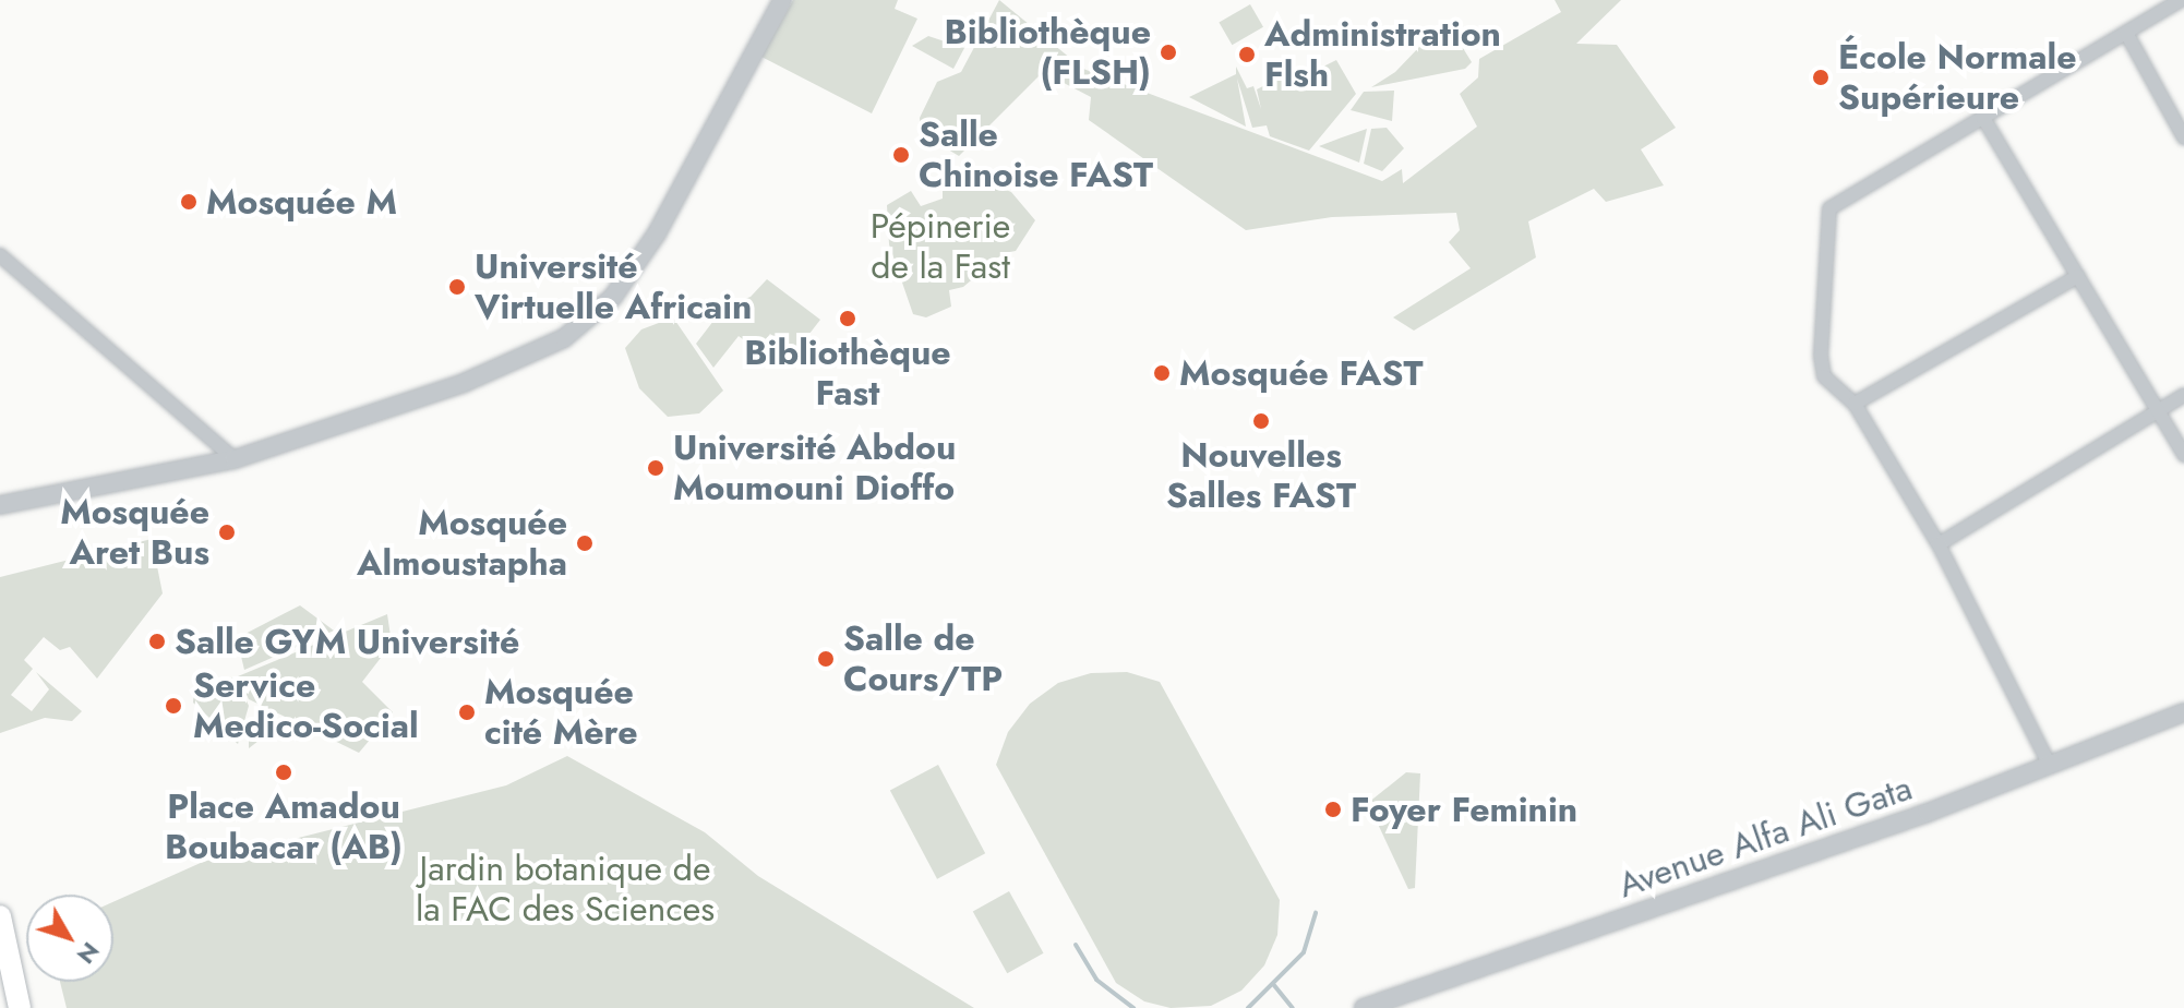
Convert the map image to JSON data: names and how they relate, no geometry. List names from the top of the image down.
{
  "streets": {
    "street": ["Avenue Alfa Ali Gata"]
  },
  "parks": ["Pépinerie de la Fast", "Jardin botanique de la FAC des Sciences"],
  "places": [
    "Bibliothèque (FLSH)",
    "Administration Flsh",
    "École Normale Supérieure",
    "Salle Chinoise FAST",
    "Mosquée M",
    "Université Virtuelle Africain",
    "Bibliothèque Fast",
    "Mosquée FAST",
    "Nouvelles Salles FAST",
    "Université Abdou Moumouni Dioffo",
    "Mosquée Aret Bus",
    "Mosquée Almoustapha",
    "Salle GYM Université",
    "Salle de Cours/TP",
    "Service Medico-Social",
    "Mosquée cité Mère",
    "Place Amadou Boubacar (AB)",
    "Foyer Feminin"
  ],
  "north": "bottom right"
}
